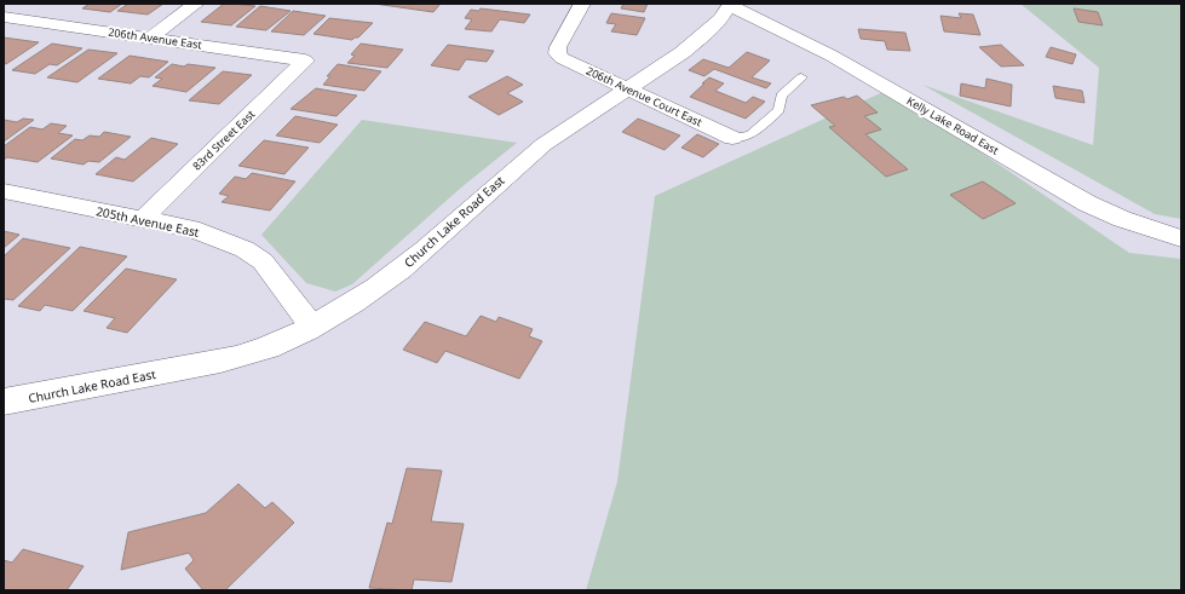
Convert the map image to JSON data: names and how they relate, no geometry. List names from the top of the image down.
{
  "streets": {
    "street": [
      "206th Avenue East",
      "206th Avenue Court East",
      "Kelly Lake Road East",
      "83rd Street East",
      "205th Avenue East",
      "Church Lake Road East"
    ]
  },
  "crossings": [
    ["206th Avenue East", "83rd Street East"],
    ["206th Avenue Court East", "Church Lake Road East"],
    ["Kelly Lake Road East", "Church Lake Road East"],
    ["83rd Street East", "205th Avenue East"],
    ["205th Avenue East", "Church Lake Road East"]
  ]
}
